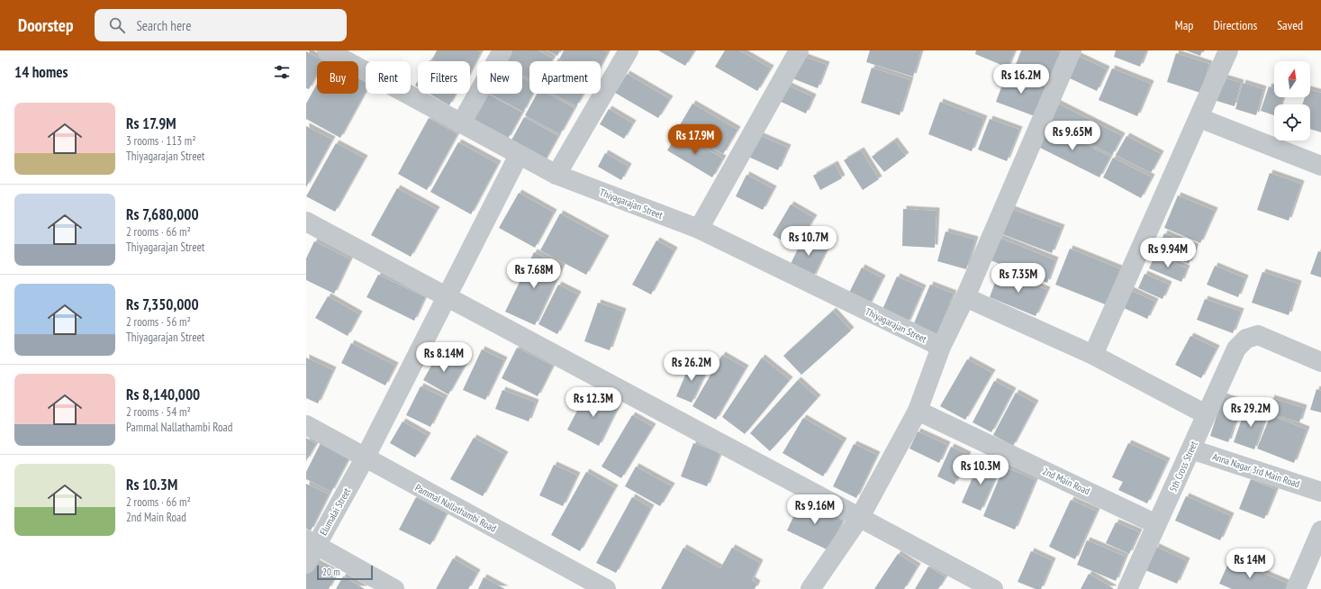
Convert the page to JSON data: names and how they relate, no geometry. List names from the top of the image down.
{
  "streets": {
    "street": [
      "Thiyagarajan Street",
      "5th Cross Street",
      "Anna Nagar 3rd Main Road",
      "2nd Main Road",
      "Pammal Nallathambi Road",
      "Elumalai Street"
    ]
  },
  "crossings": [
    ["Thiyagarajan Street", "Elumalai Street"],
    ["5th Cross Street", "Anna Nagar 3rd Main Road"],
    ["5th Cross Street", "2nd Main Road"],
    ["Pammal Nallathambi Road", "Elumalai Street"]
  ],
  "scale_bar": "20 m",
  "north": "top",
  "page": {
    "header": "Doorstep",
    "search": "Search here",
    "nav": ["Map", "Directions", "Saved"],
    "heading": "14 homes",
    "chip": [
      "Buy",
      "Rent",
      "Filters",
      "New",
      "Apartment"
    ],
    "price": [
      "Rs 16.2M",
      "Rs 9.65M",
      "Rs 17.9M",
      "Rs 10.7M",
      "Rs 9.94M",
      "Rs 7.68M",
      "Rs 7.35M",
      "Rs 8.14M",
      "Rs 26.2M",
      "Rs 12.3M",
      "Rs 29.2M",
      "Rs 10.3M",
      "Rs 9.16M",
      "Rs 14M"
    ],
    "list": [
      {
        "name": "Rs 17.9M",
        "note": "3 rooms · 113 m² · Thiyagarajan Street"
      },
      {
        "name": "Rs 7,680,000",
        "note": "2 rooms · 66 m² · Thiyagarajan Street"
      },
      {
        "name": "Rs 7,350,000",
        "note": "2 rooms · 56 m² · Thiyagarajan Street"
      },
      {
        "name": "Rs 8,140,000",
        "note": "2 rooms · 54 m² · Pammal Nallathambi Road"
      },
      {
        "name": "Rs 10.3M",
        "note": "2 rooms · 66 m² · 2nd Main Road"
      }
    ],
    "scale": "20 m"
  }
}
